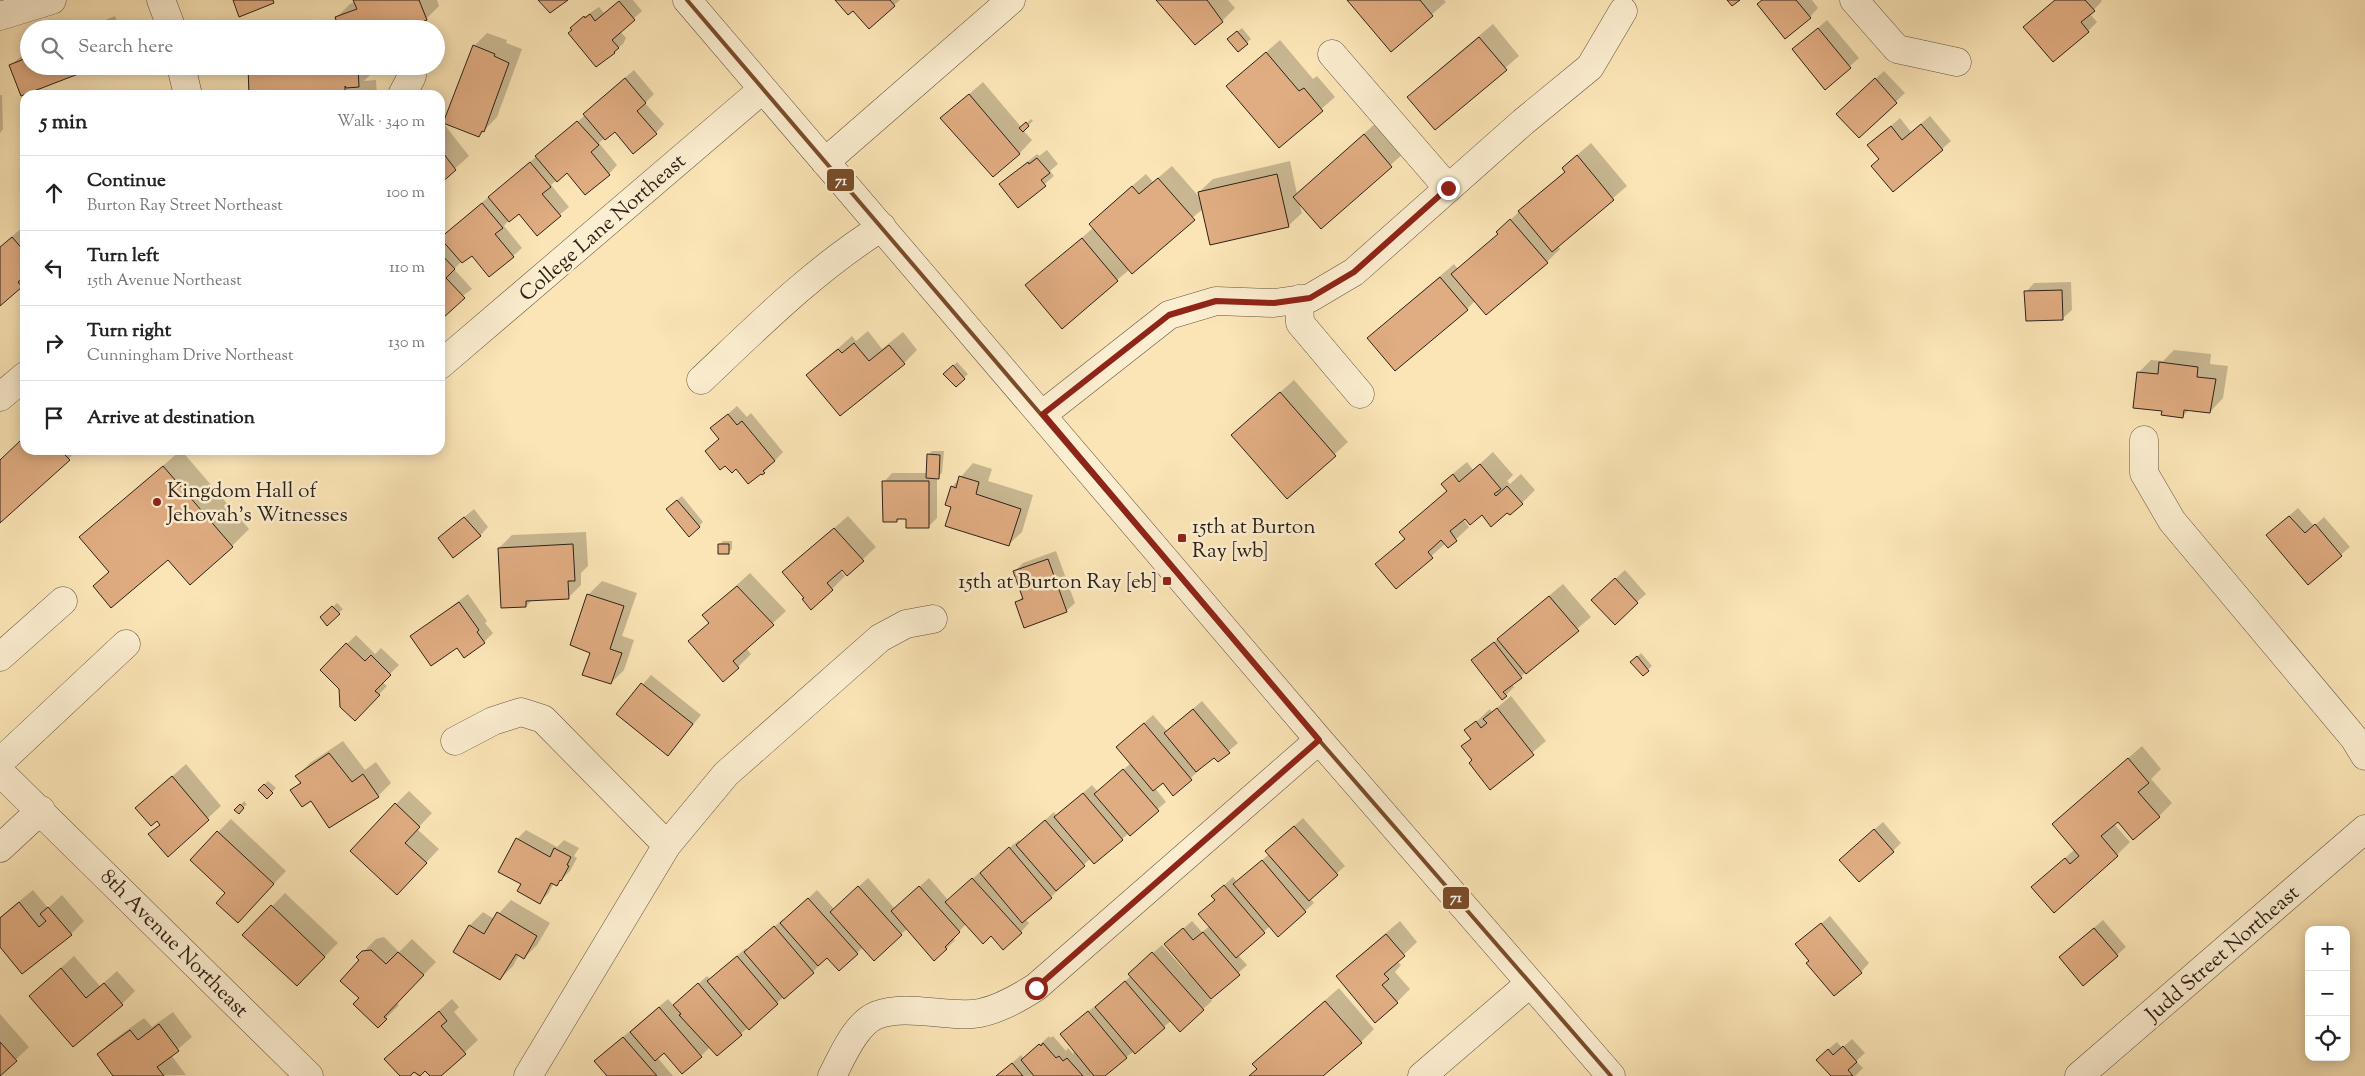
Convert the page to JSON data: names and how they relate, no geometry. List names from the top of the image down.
{
  "streets": {
    "street": ["College Lane Northeast", "8th Avenue Northeast", "Judd Street Northeast"]
  },
  "places": {
    "other": ["Kingdom Hall of Jehovah's Witnesses"],
    "transit": ["15th at Burton Ray [wb]", "15th at Burton Ray [eb]"]
  },
  "lines": ["transit line 71"],
  "page": {
    "search": "Search here",
    "heading": ["5 min", "Walk · 340 m"],
    "list": [
      ["Continue", "Burton Ray Street Northeast", "100 m"],
      ["Turn left", "15th Avenue Northeast", "110 m"],
      ["Turn right", "Cunningham Drive Northeast", "130 m"],
      "Arrive at destination"
    ],
    "map_buttons": ["+", "−"]
  }
}
